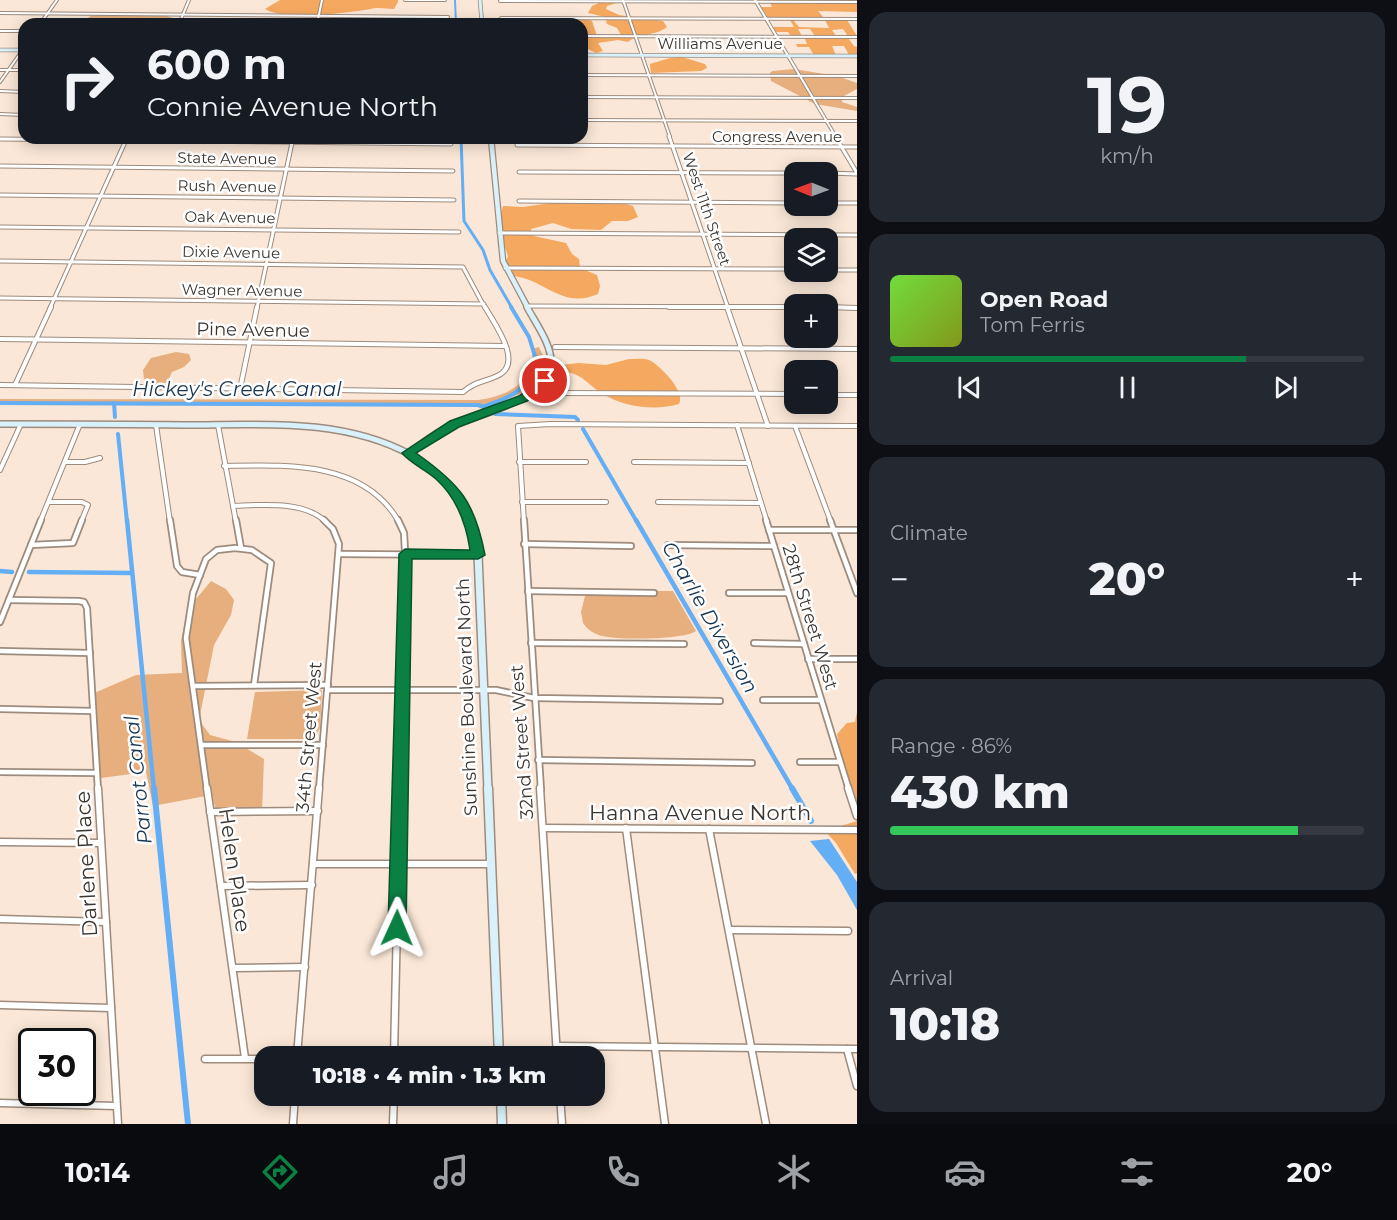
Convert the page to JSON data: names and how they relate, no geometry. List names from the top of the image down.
{
  "streets": {
    "street": [
      "Williams Avenue",
      "Congress Avenue",
      "State Avenue",
      "Rush Avenue",
      "West 11th Street",
      "Oak Avenue",
      "Dixie Avenue",
      "Wagner Avenue",
      "Pine Avenue",
      "28th Street West",
      "Sunshine Boulevard North",
      "34th Street West",
      "32nd Street West",
      "Hanna Avenue North",
      "Darlene Place",
      "Helen Place"
    ]
  },
  "crossings": [
    ["Williams Avenue", "West 11th Street"],
    ["Congress Avenue", "West 11th Street"],
    ["Dixie Avenue", "Wagner Avenue"],
    ["28th Street West", "32nd Street West"],
    ["32nd Street West", "Hanna Avenue North"]
  ],
  "water": ["Hickey's Creek Canal", "Charlie Diversion", "Parrot Canal"],
  "north": "left",
  "page": {
    "tile": [
      ["19", "km/h"],
      "Climate",
      ["Range · 86%", "430 km"],
      ["Arrival", "10:18"]
    ],
    "turn": ["600 m", "Connie Avenue North"],
    "map_buttons": ["+", "−"],
    "song": ["Open Road", "Tom Ferris"],
    "heat": ["−", "20°", "+"],
    "limit": "30",
    "trip": "10:18 · 4 min · 1.3 km",
    "tabs": ["10:14", "20°"]
  }
}
